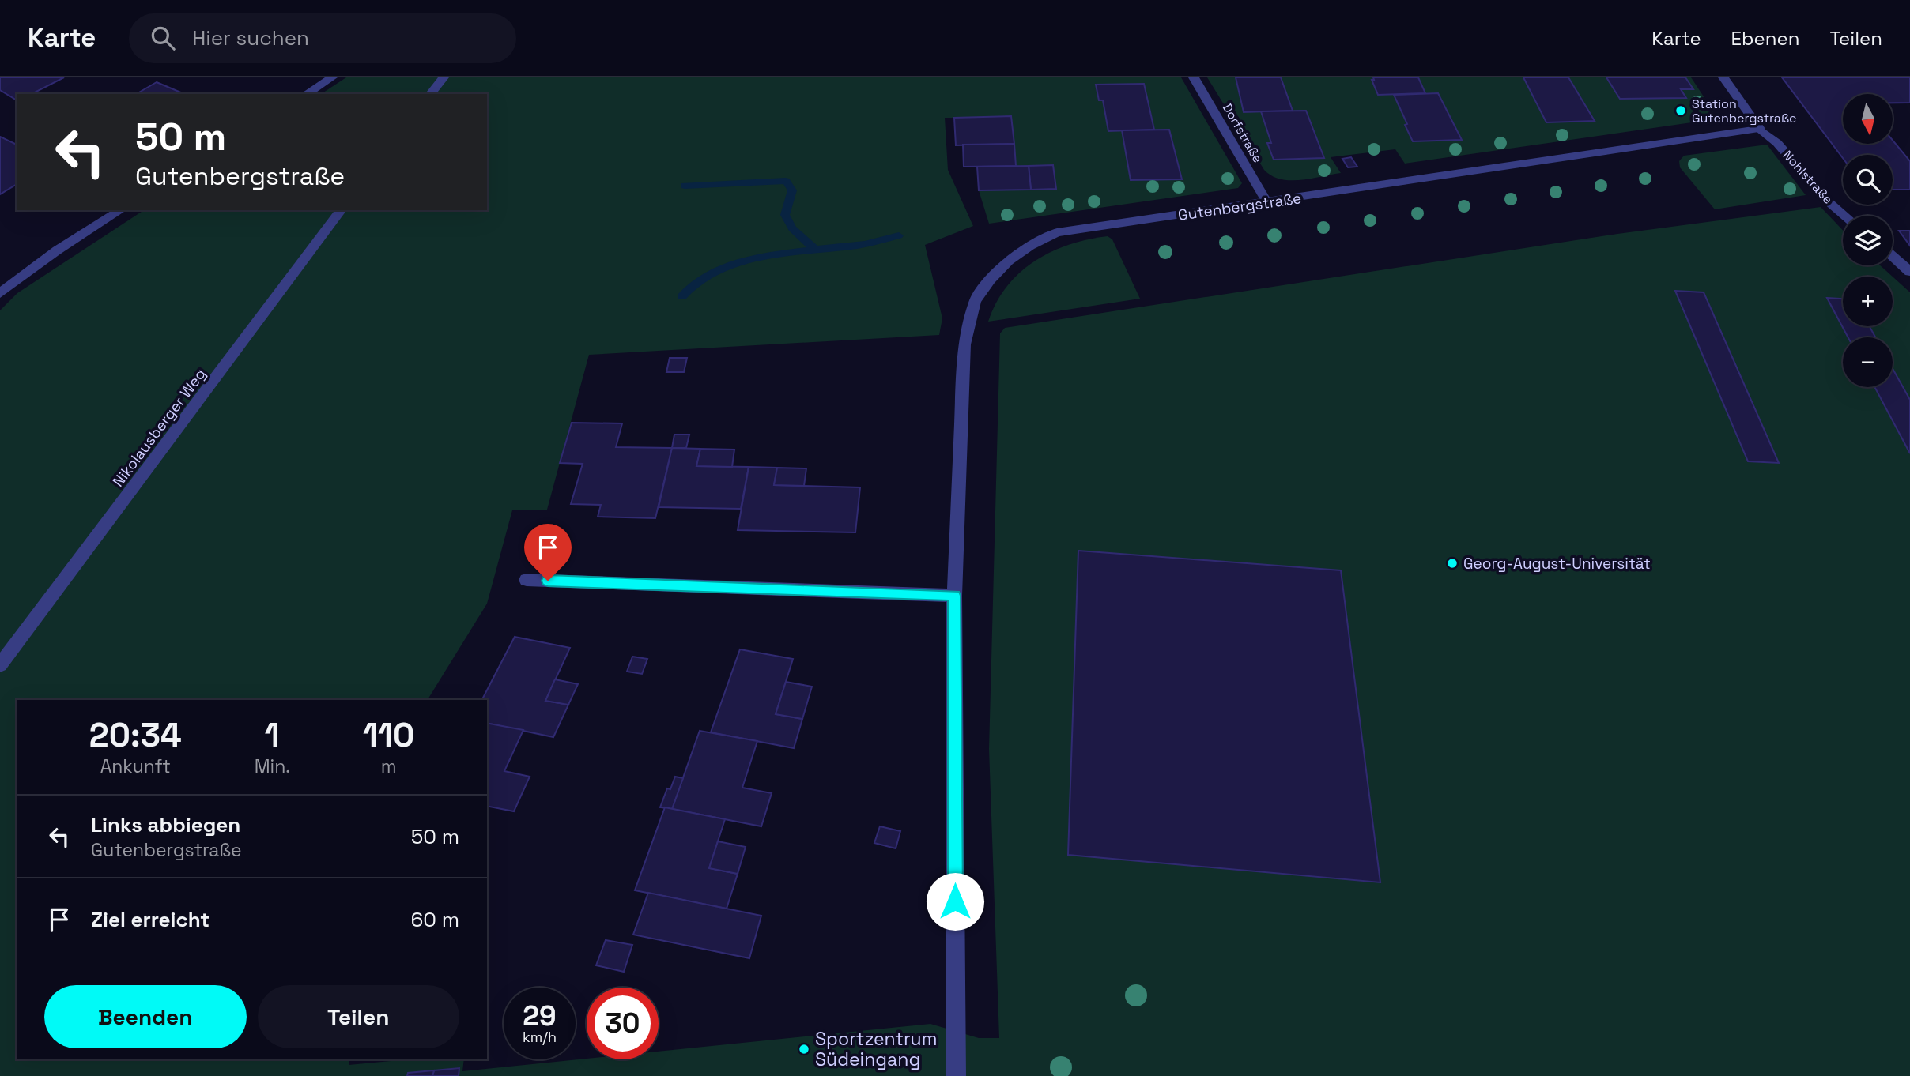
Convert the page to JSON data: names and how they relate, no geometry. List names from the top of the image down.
{
  "streets": {
    "street": [
      "Dorfstraße",
      "Nohlstraße",
      "Gutenbergstraße",
      "Nikolausberger Weg"
    ]
  },
  "crossings": [
    ["Dorfstraße", "Gutenbergstraße"],
    ["Nohlstraße", "Gutenbergstraße"]
  ],
  "places": ["Station Gutenbergstraße", "Georg-August-Universität", "Sportzentrum Südeingang"],
  "north": "bottom",
  "page": {
    "header": "Karte",
    "search": "Hier suchen",
    "nav": ["Karte", "Ebenen", "Teilen"],
    "map_buttons": ["+", "−"],
    "turn": ["50 m", "Gutenbergstraße"],
    "eta": [
      "20:34",
      "Ankunft",
      "1",
      "Min.",
      "110",
      "m"
    ],
    "list": [
      {
        "name": "Links abbiegen",
        "note": "Gutenbergstraße",
        "value": "50 m"
      },
      {
        "name": "Ziel erreicht",
        "value": "60 m"
      }
    ],
    "buttons": ["Beenden", "Teilen"],
    "speed": "29 km/h",
    "limit": "30"
  }
}
